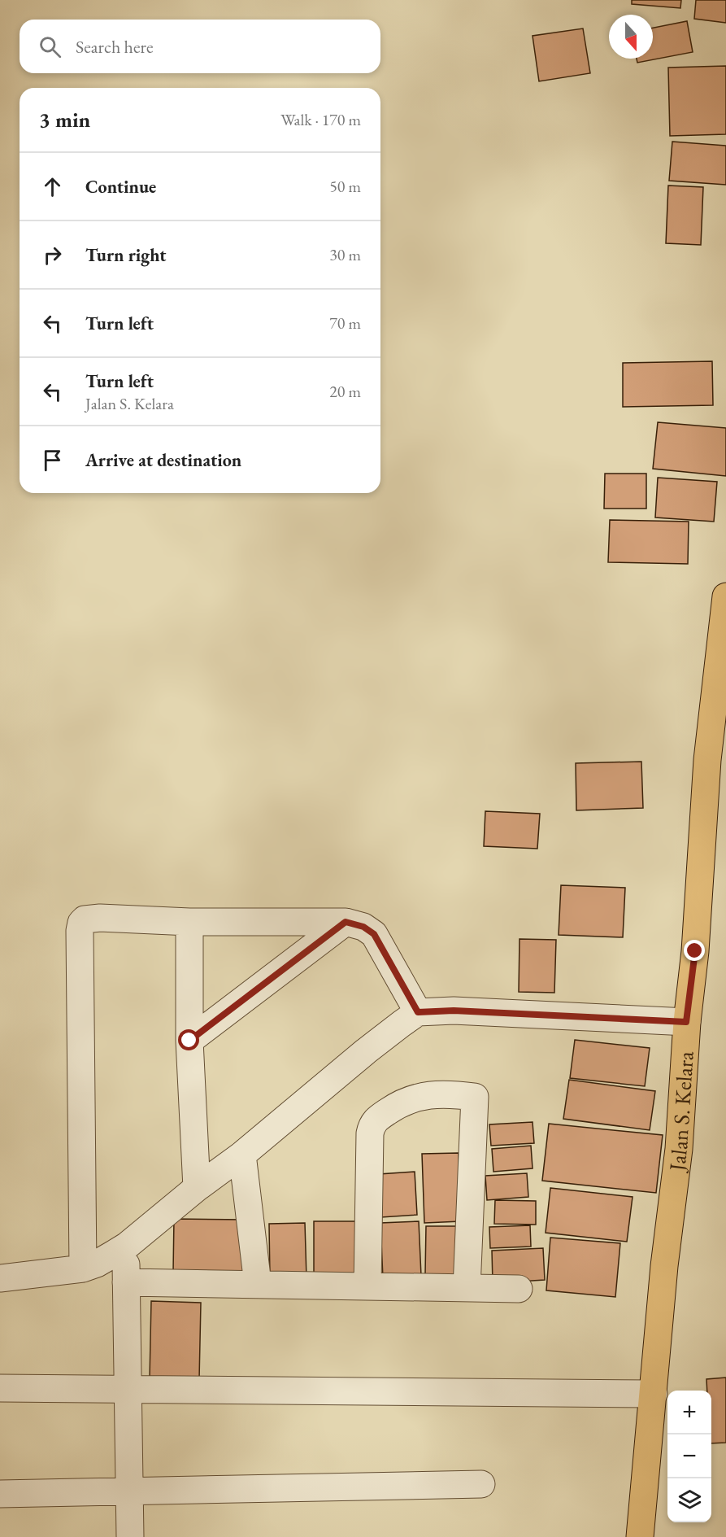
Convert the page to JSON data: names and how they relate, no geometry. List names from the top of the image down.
{
  "streets": {
    "main road": ["Jalan S. Kelara"]
  },
  "north": "bottom",
  "page": {
    "search": "Search here",
    "heading": ["3 min", "Walk · 170 m"],
    "list": [
      ["Continue", "50 m"],
      ["Turn right", "30 m"],
      ["Turn left", "70 m"],
      ["Turn left", "Jalan S. Kelara", "20 m"],
      "Arrive at destination"
    ],
    "map_buttons": ["+", "−"]
  }
}
